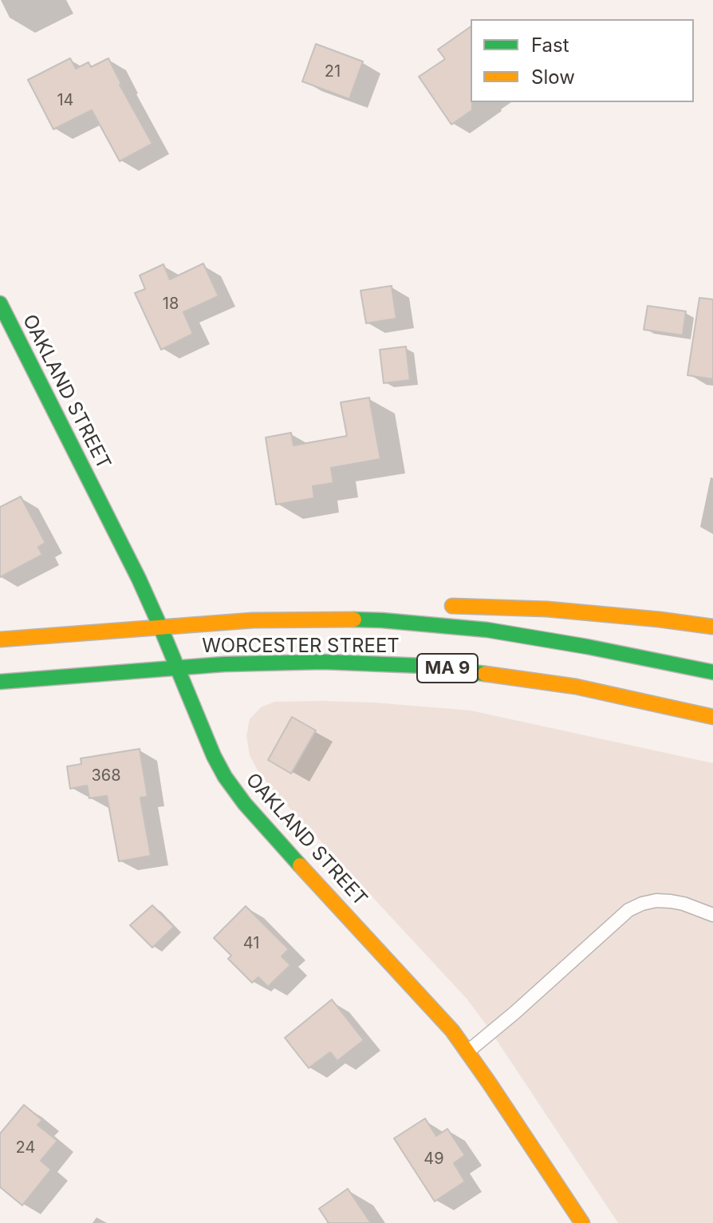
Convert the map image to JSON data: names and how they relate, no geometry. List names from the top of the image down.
{
  "streets": {
    "main road": ["OAKLAND STREET", "WORCESTER STREET", "MA 9"]
  },
  "crossings": [
    ["OAKLAND STREET", "WORCESTER STREET"]
  ],
  "house_numbers": [
    "21",
    "14",
    "18",
    "368",
    "41",
    "24",
    "49"
  ],
  "legend": ["Fast", "Slow"]
}
